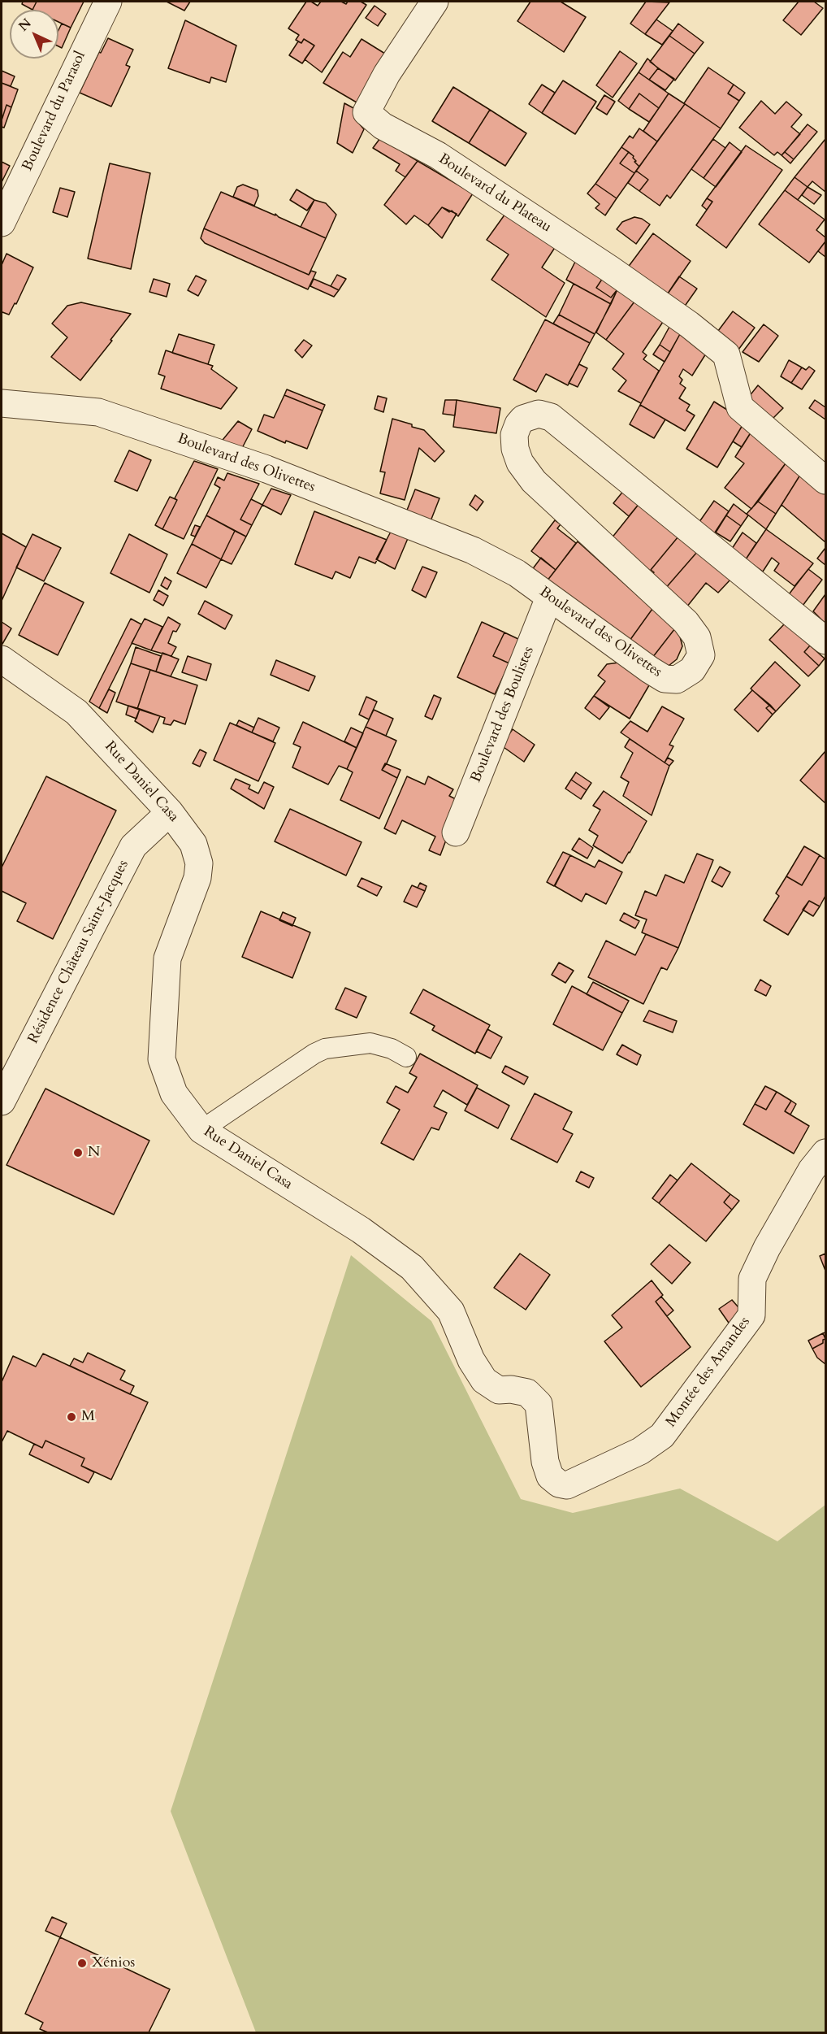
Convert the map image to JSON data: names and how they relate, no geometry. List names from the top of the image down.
{
  "streets": {
    "street": [
      "Boulevard du Parasol",
      "Boulevard du Plateau",
      "Boulevard des Olivettes",
      "Boulevard des Boulistes",
      "Rue Daniel Casa",
      "Résidence Château Saint-Jacques",
      "Montée des Amandes"
    ]
  },
  "crossings": [
    ["Boulevard des Olivettes", "Boulevard des Boulistes"],
    ["Rue Daniel Casa", "Résidence Château Saint-Jacques"],
    ["Rue Daniel Casa", "Montée des Amandes"]
  ],
  "places": ["N", "M", "Xénios"],
  "north": "top left"
}
